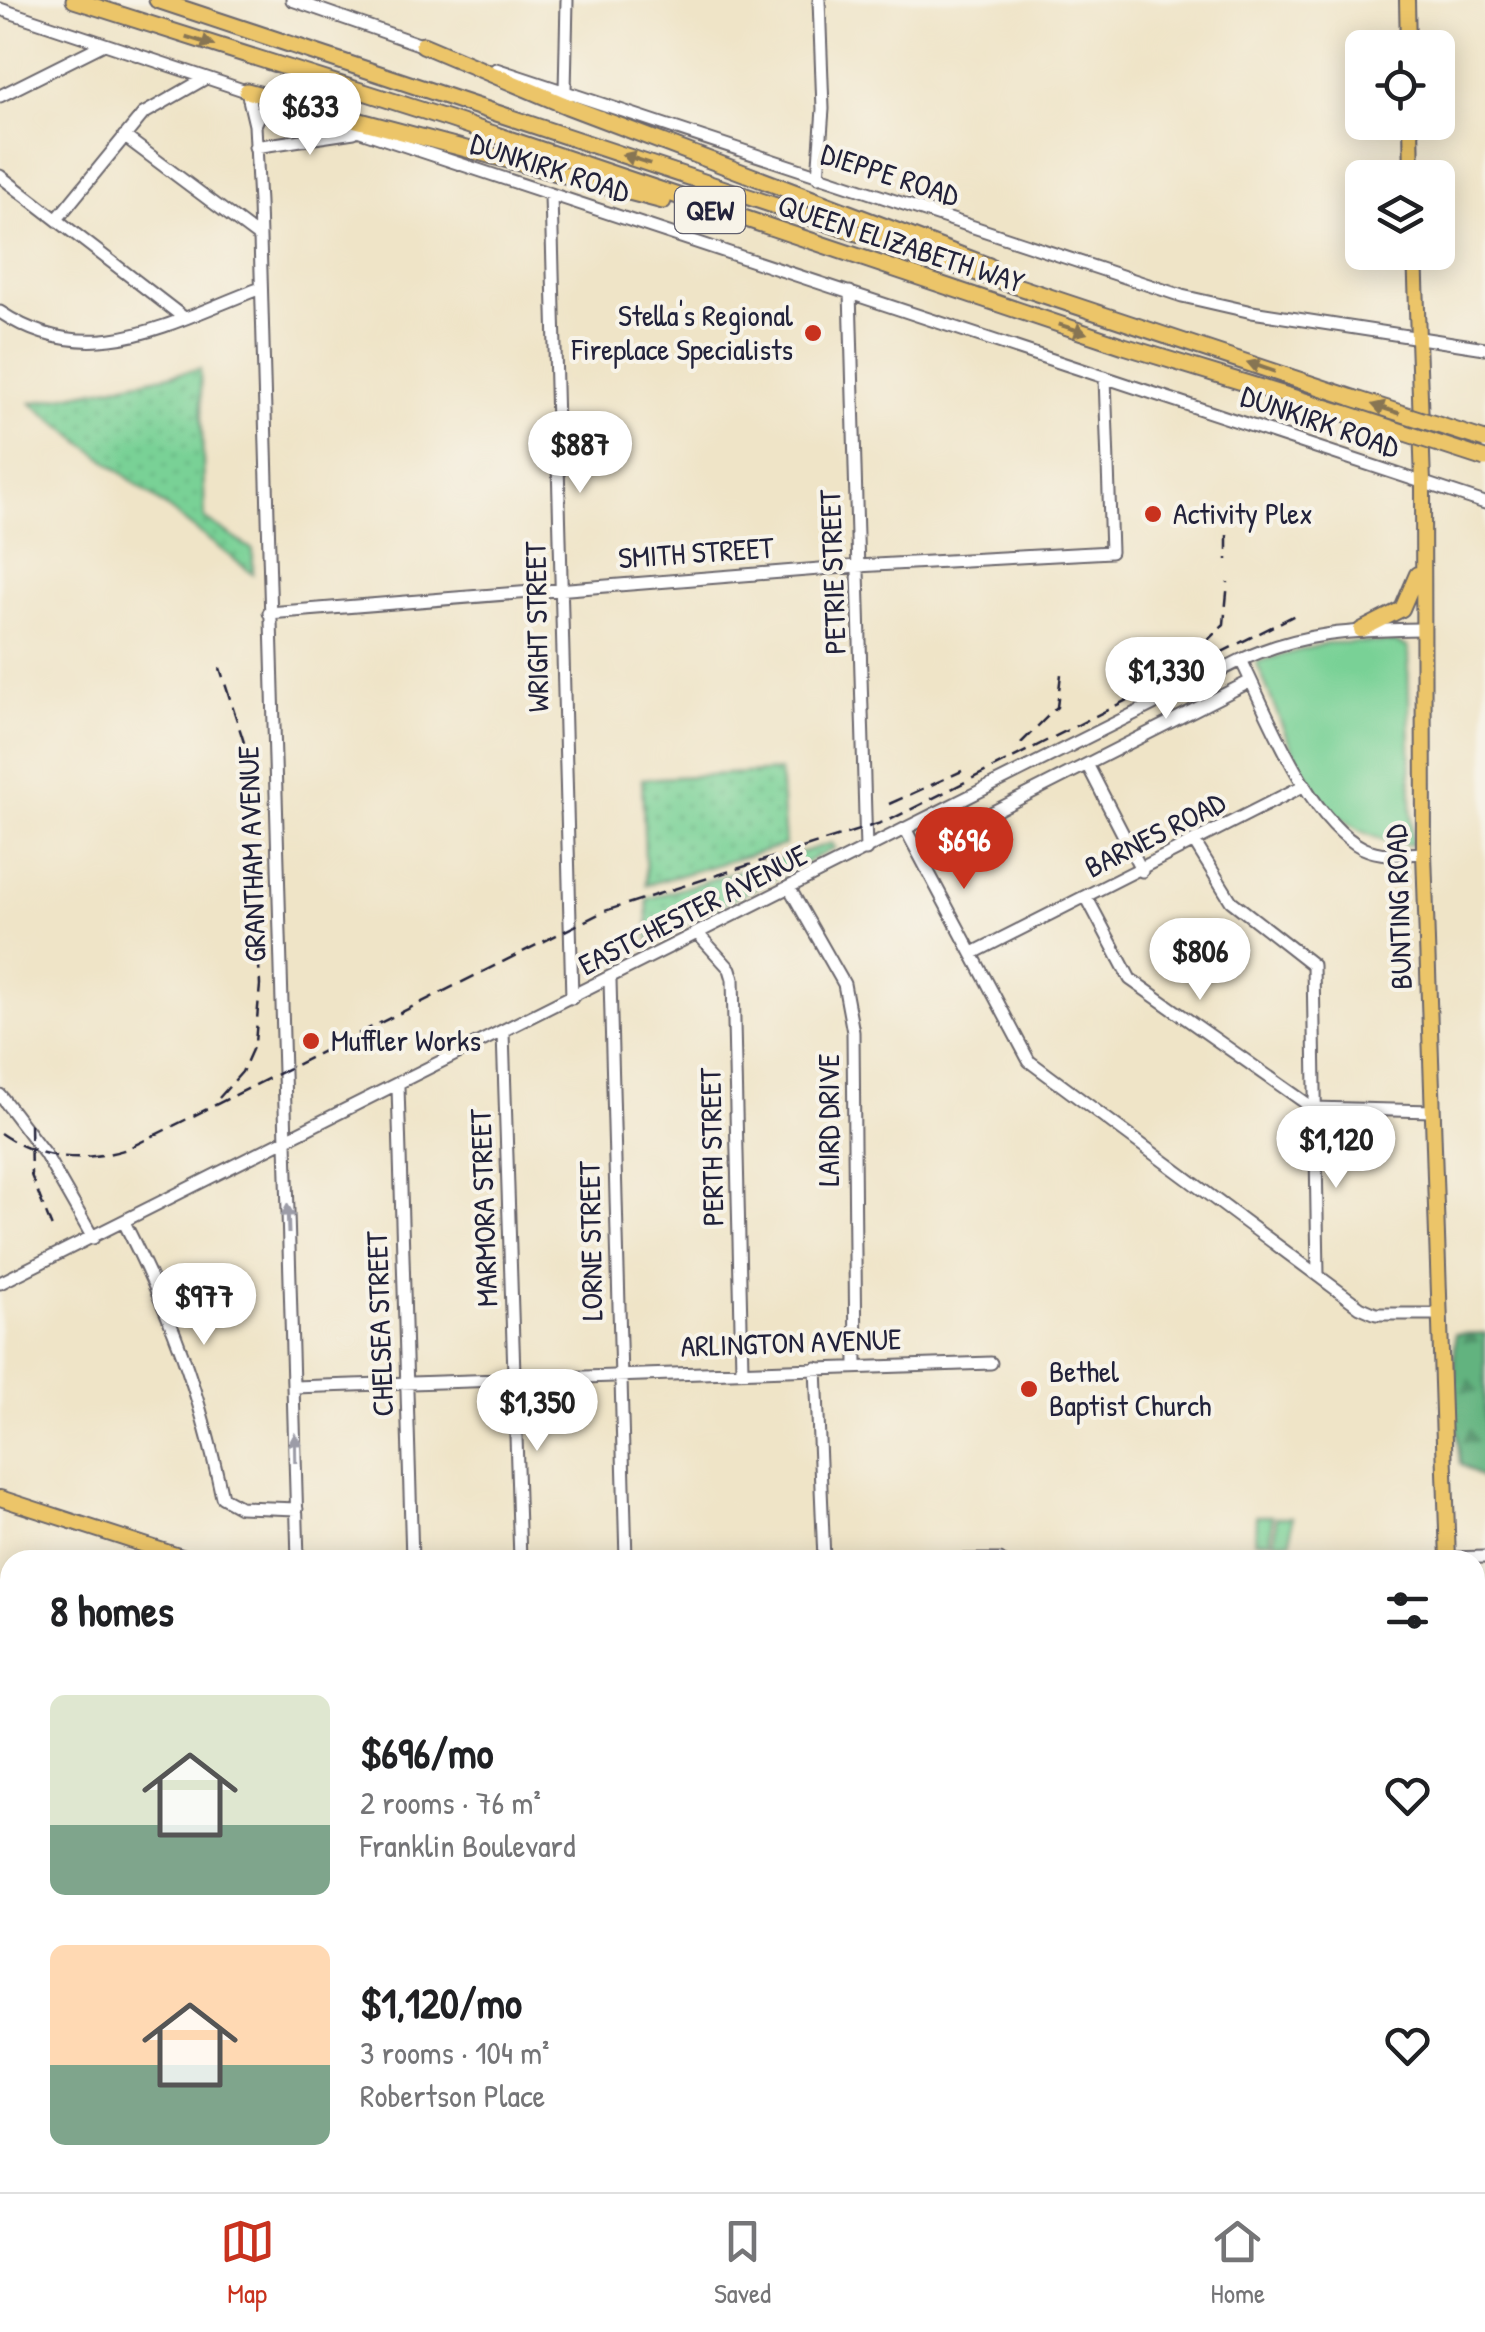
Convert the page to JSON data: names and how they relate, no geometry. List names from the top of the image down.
{
  "streets": {
    "highway": ["QEW", "QUEEN ELIZABETH WAY"],
    "main road": ["BUNTING ROAD"],
    "street": [
      "DUNKIRK ROAD",
      "DIEPPE ROAD",
      "SMITH STREET",
      "PETRIE STREET",
      "WRIGHT STREET",
      "BARNES ROAD",
      "GRANTHAM AVENUE",
      "EASTCHESTER AVENUE",
      "LAIRD DRIVE",
      "PERTH STREET",
      "MARMORA STREET",
      "LORNE STREET",
      "CHELSEA STREET",
      "ARLINGTON AVENUE"
    ]
  },
  "crossings": [
    ["DUNKIRK ROAD", "SMITH STREET"],
    ["DUNKIRK ROAD", "PETRIE STREET"],
    ["DUNKIRK ROAD", "WRIGHT STREET"],
    ["DUNKIRK ROAD", "BUNTING ROAD"],
    ["DIEPPE ROAD", "BUNTING ROAD"],
    ["SMITH STREET", "PETRIE STREET"],
    ["SMITH STREET", "WRIGHT STREET"],
    ["SMITH STREET", "GRANTHAM AVENUE"],
    ["PETRIE STREET", "EASTCHESTER AVENUE"],
    ["WRIGHT STREET", "EASTCHESTER AVENUE"],
    ["GRANTHAM AVENUE", "EASTCHESTER AVENUE"],
    ["GRANTHAM AVENUE", "ARLINGTON AVENUE"],
    ["BUNTING ROAD", "EASTCHESTER AVENUE"],
    ["EASTCHESTER AVENUE", "LAIRD DRIVE"],
    ["EASTCHESTER AVENUE", "PERTH STREET"],
    ["EASTCHESTER AVENUE", "MARMORA STREET"],
    ["EASTCHESTER AVENUE", "LORNE STREET"],
    ["EASTCHESTER AVENUE", "CHELSEA STREET"],
    ["LAIRD DRIVE", "ARLINGTON AVENUE"],
    ["PERTH STREET", "ARLINGTON AVENUE"],
    ["MARMORA STREET", "ARLINGTON AVENUE"],
    ["LORNE STREET", "ARLINGTON AVENUE"],
    ["CHELSEA STREET", "ARLINGTON AVENUE"]
  ],
  "places": [
    "Stella's Regional Fireplace Specialists",
    "Activity Plex",
    "Muffler Works",
    "Bethel Baptist Church"
  ],
  "page": {
    "price": [
      "$633",
      "$887",
      "$1,330",
      "$696",
      "$806",
      "$1,120",
      "$977",
      "$1,350"
    ],
    "heading": "8 homes",
    "list": [
      {
        "name": "$696/mo",
        "note": "2 rooms · 76 m² · Franklin Boulevard"
      },
      {
        "name": "$1,120/mo",
        "note": "3 rooms · 104 m² · Robertson Place"
      }
    ],
    "tabs": ["Map", "Saved", "Home"]
  }
}
